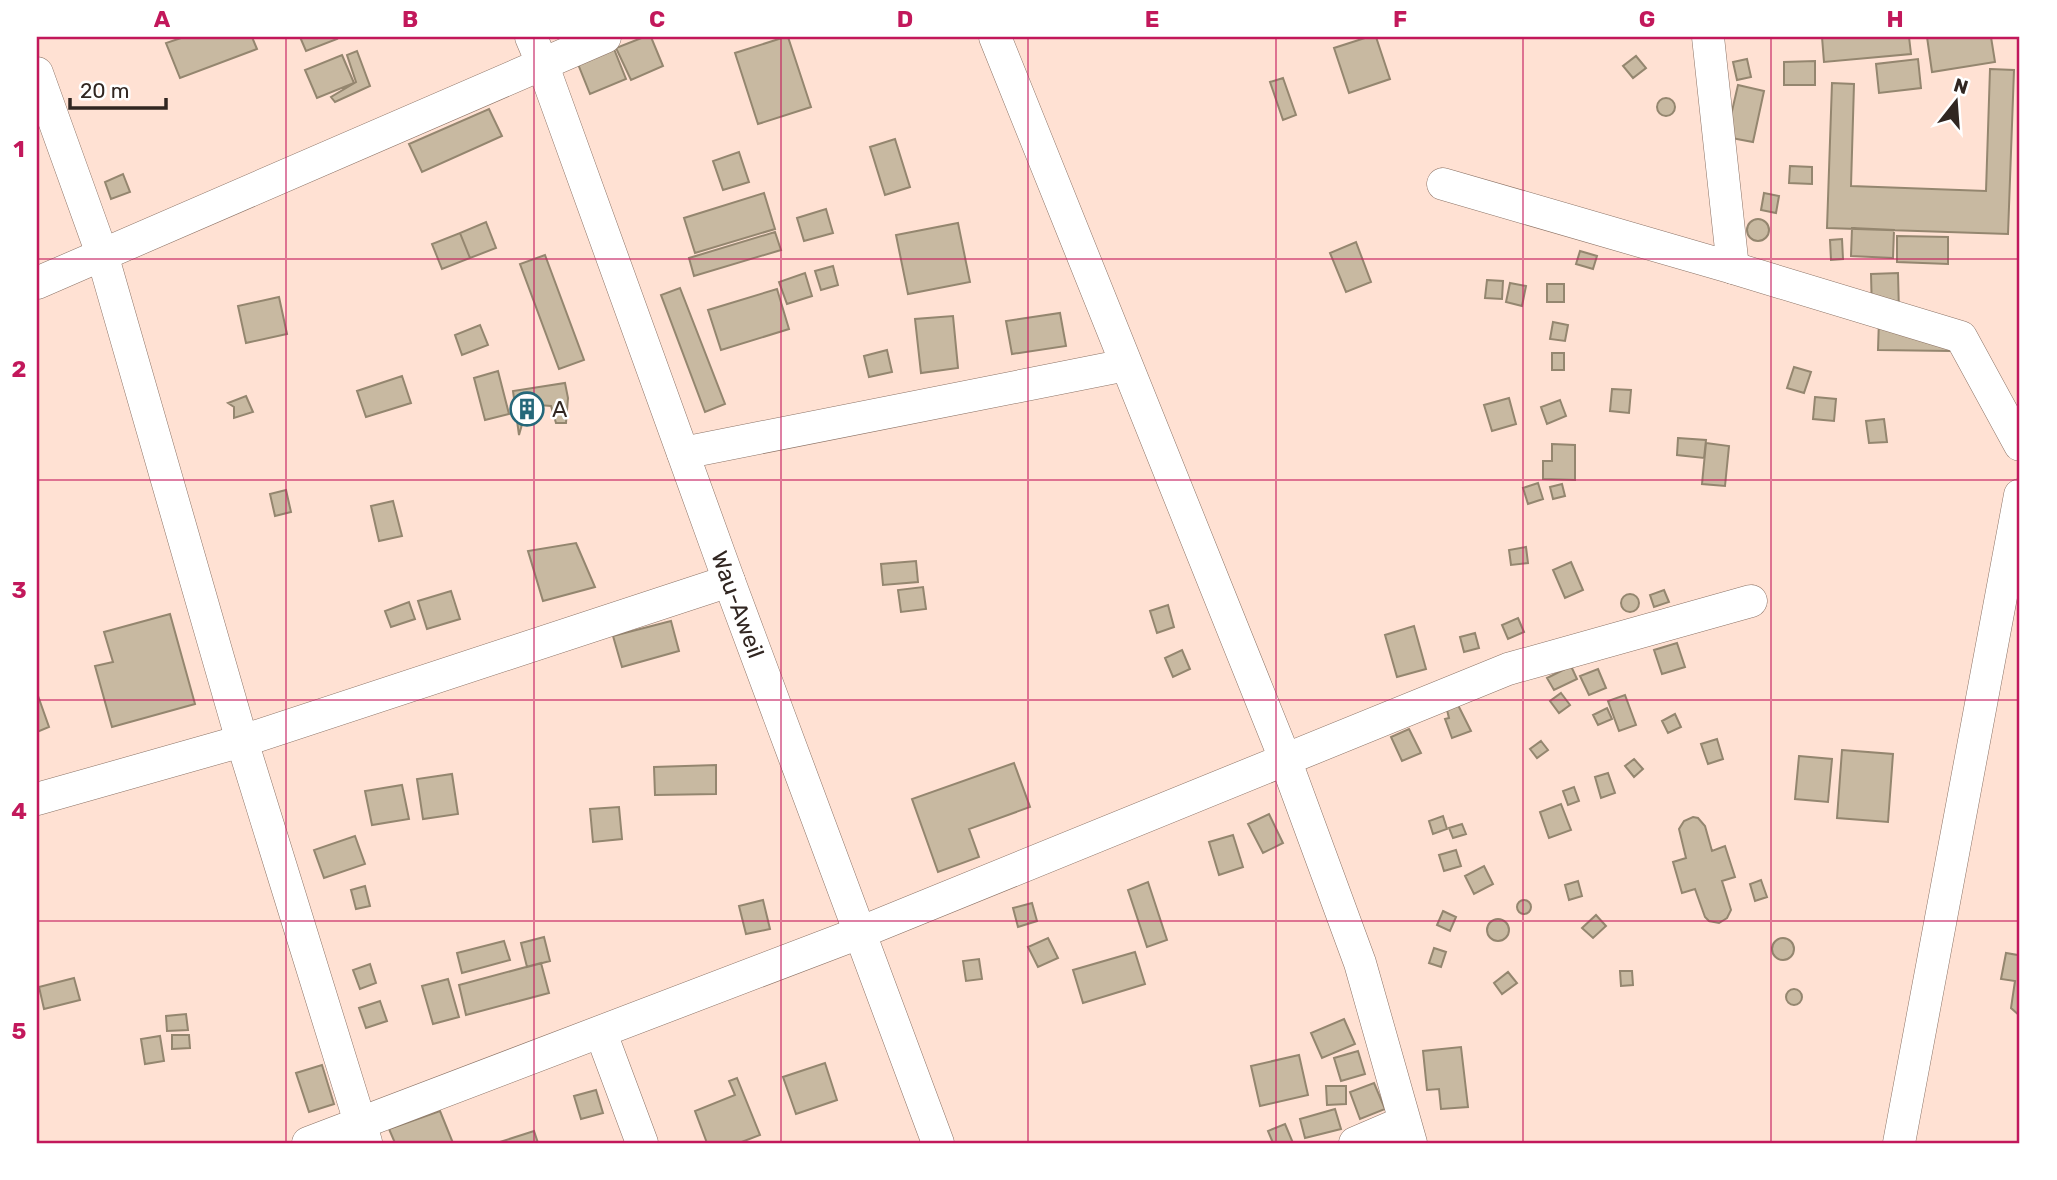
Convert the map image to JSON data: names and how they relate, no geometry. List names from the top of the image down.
{
  "streets": {
    "street": ["Wau-Aweil"]
  },
  "places": {
    "building": ["A"]
  },
  "scale_bar": "20 m",
  "north": "top",
  "grid": {
    "columns": [
      "A",
      "B",
      "C",
      "D",
      "E",
      "F",
      "G",
      "H"
    ],
    "rows": [
      "1",
      "2",
      "3",
      "4",
      "5"
    ]
  }
}
